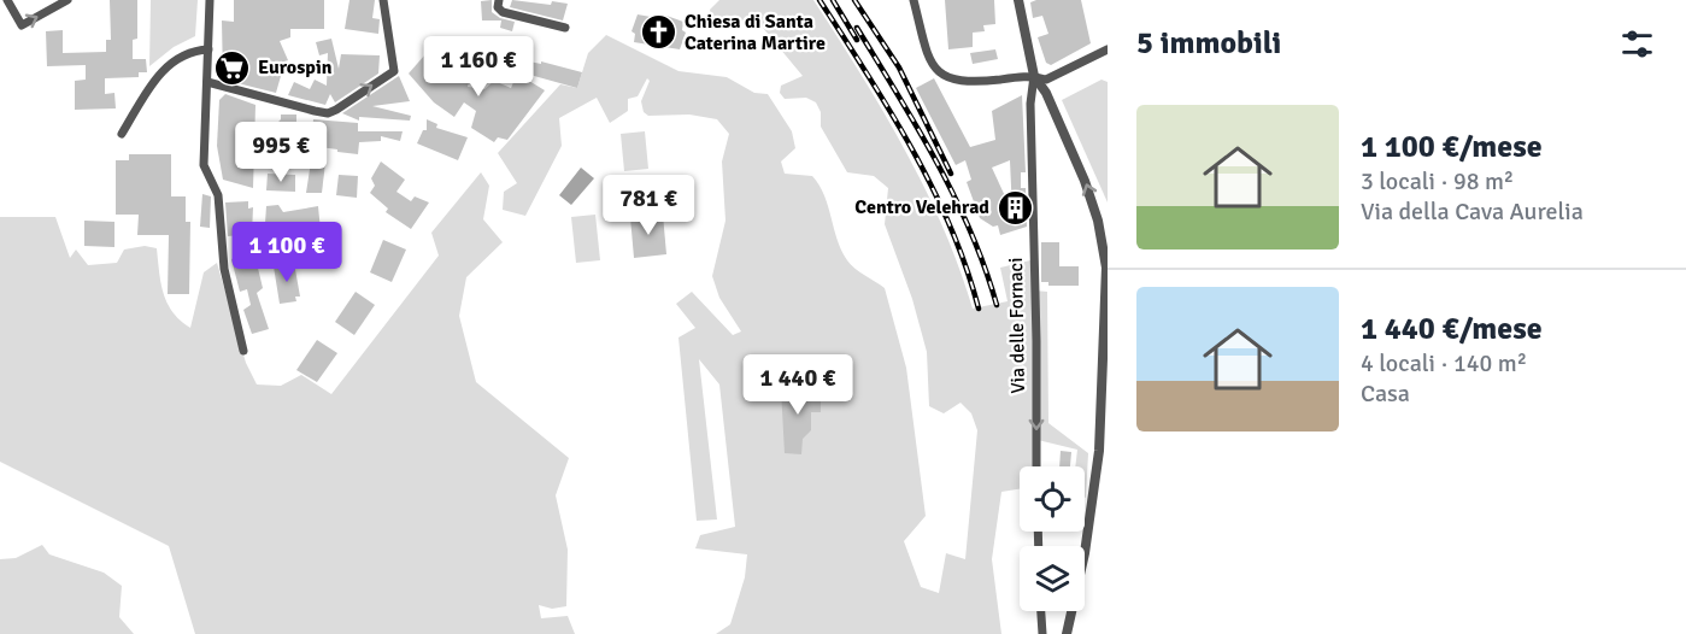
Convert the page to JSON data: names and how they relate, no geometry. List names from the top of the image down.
{
  "streets": {
    "street": ["Via delle Fornaci"]
  },
  "places": {
    "church": ["Chiesa di Santa Caterina Martire"],
    "supermarket": ["Eurospin"],
    "building": ["Centro Velehrad"]
  },
  "page": {
    "heading": "5 immobili",
    "price": [
      "1 160 €",
      "995 €",
      "781 €",
      "1 100 €",
      "1 440 €"
    ],
    "list": [
      {
        "name": "1 100 €/mese",
        "note": "3 locali · 98 m² · Via della Cava Aurelia"
      },
      {
        "name": "1 440 €/mese",
        "note": "4 locali · 140 m² · Casa"
      }
    ]
  }
}
